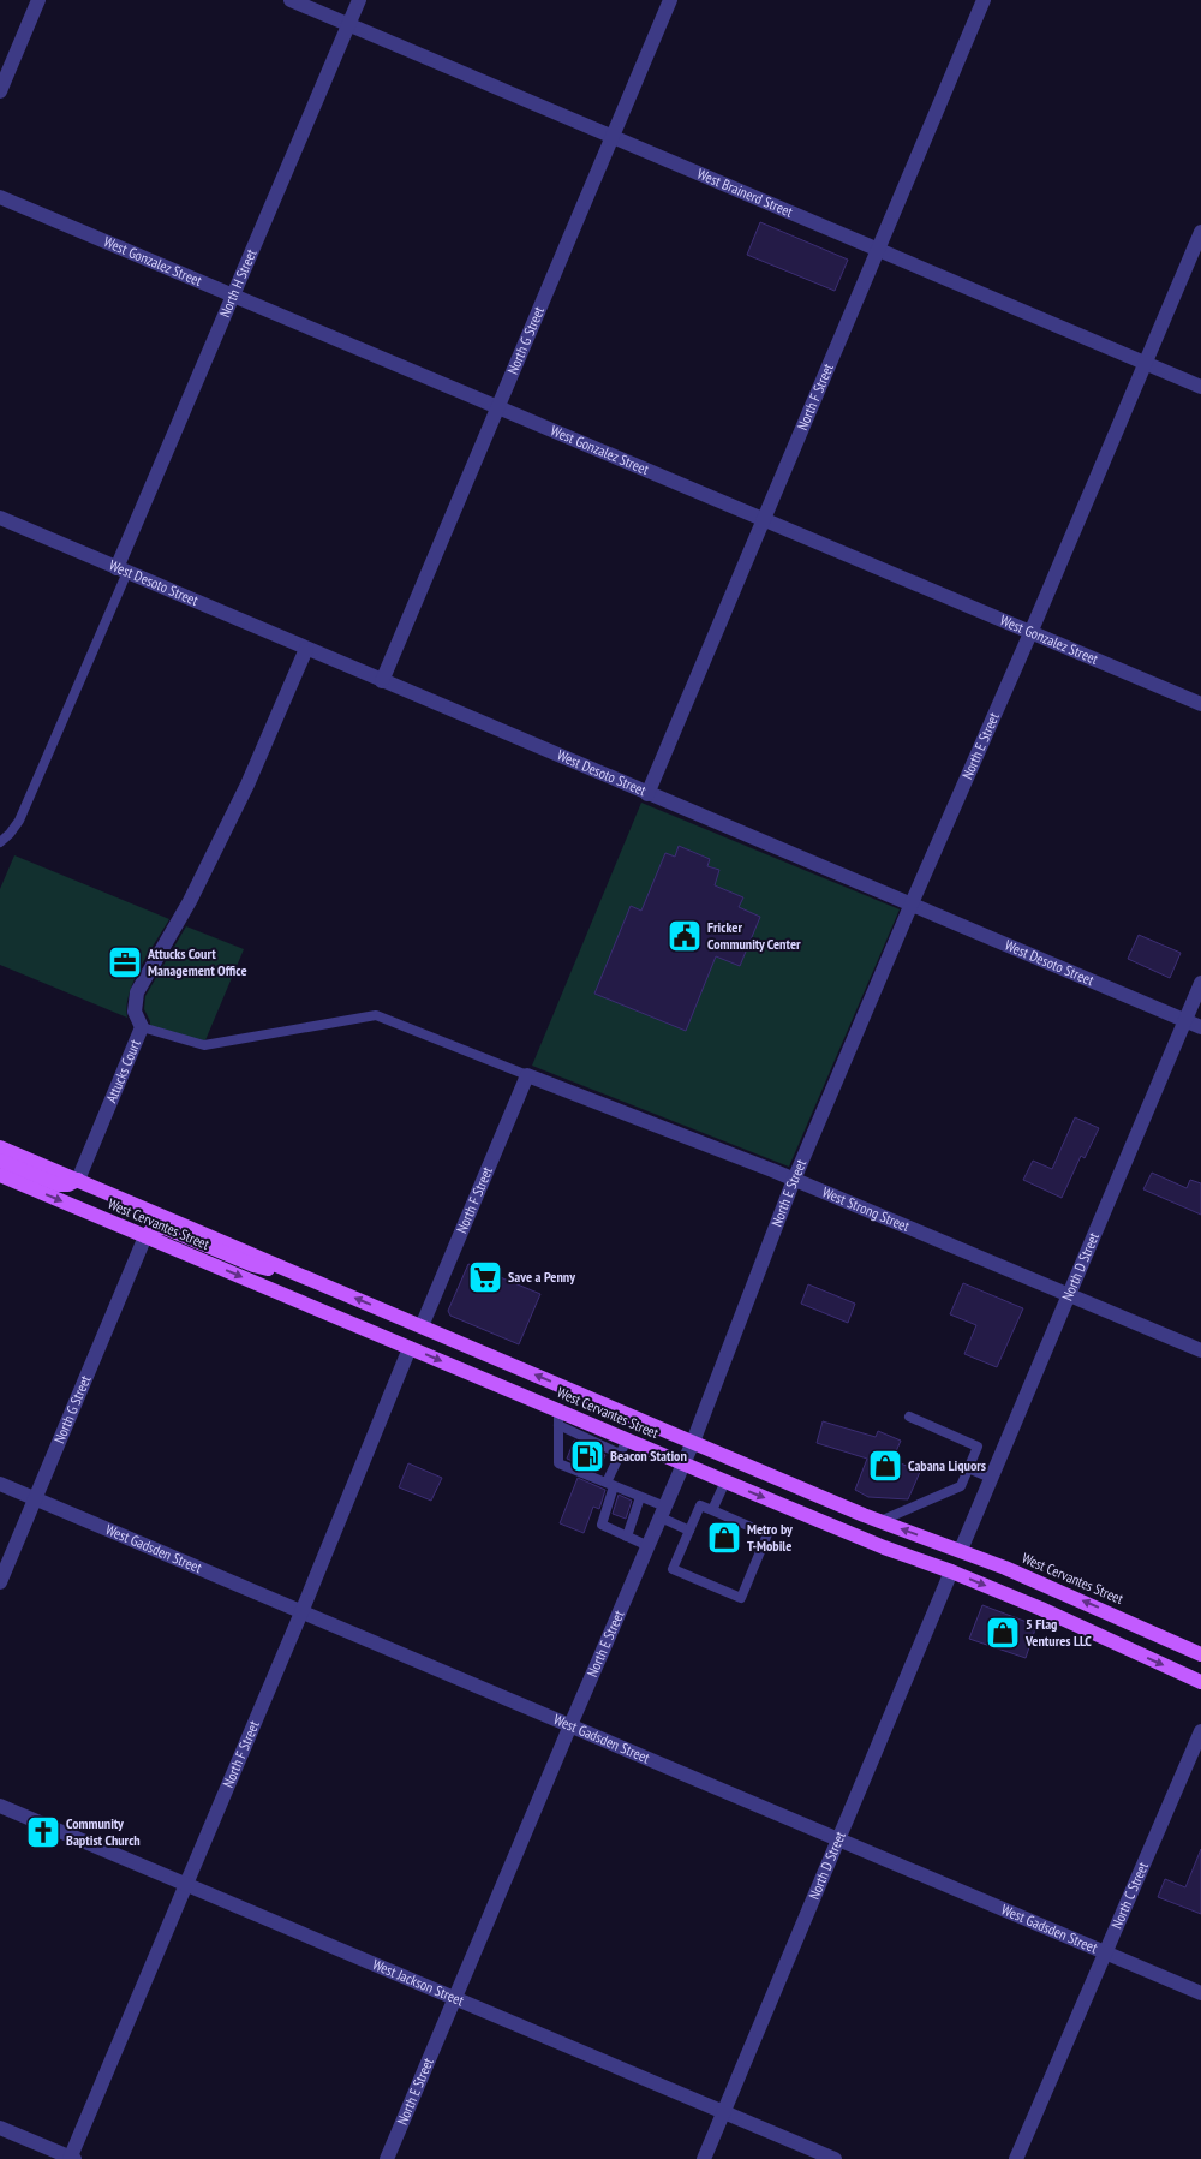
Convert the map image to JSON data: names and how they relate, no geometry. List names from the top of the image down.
{
  "streets": {
    "main road": ["West Cervantes Street"],
    "street": [
      "West Brainerd Street",
      "West Gonzalez Street",
      "North H Street",
      "North G Street",
      "North F Street",
      "West Desoto Street",
      "North E Street",
      "Attucks Court",
      "West Strong Street",
      "North D Street",
      "West Gadsden Street",
      "North C Street",
      "West Jackson Street"
    ]
  },
  "crossings": [
    ["West Brainerd Street", "North H Street"],
    ["West Brainerd Street", "North G Street"],
    ["West Brainerd Street", "North F Street"],
    ["West Brainerd Street", "North E Street"],
    ["West Gonzalez Street", "North H Street"],
    ["West Gonzalez Street", "North G Street"],
    ["West Gonzalez Street", "North F Street"],
    ["West Gonzalez Street", "North E Street"],
    ["North H Street", "West Desoto Street"],
    ["North G Street", "West Desoto Street"],
    ["North G Street", "West Cervantes Street"],
    ["North G Street", "West Gadsden Street"],
    ["North F Street", "West Desoto Street"],
    ["North F Street", "West Strong Street"],
    ["North F Street", "West Cervantes Street"],
    ["North F Street", "West Gadsden Street"],
    ["North F Street", "West Jackson Street"],
    ["West Desoto Street", "North E Street"],
    ["West Desoto Street", "Attucks Court"],
    ["West Desoto Street", "North D Street"],
    ["North E Street", "West Strong Street"],
    ["North E Street", "West Cervantes Street"],
    ["North E Street", "West Gadsden Street"],
    ["North E Street", "West Jackson Street"],
    ["Attucks Court", "West Cervantes Street"],
    ["West Strong Street", "North D Street"],
    ["West Cervantes Street", "North D Street"],
    ["North D Street", "West Gadsden Street"],
    ["North D Street", "West Jackson Street"],
    ["West Gadsden Street", "North C Street"]
  ],
  "places": {
    "public building": ["Fricker Community Center"],
    "office": ["Attucks Court Management Office"],
    "supermarket": ["Save a Penny"],
    "fuel station": ["Beacon Station"],
    "shop": ["Cabana Liquors", "Metro by T-Mobile", "5 Flag Ventures LLC"],
    "church": ["Community Baptist Church"]
  }
}
